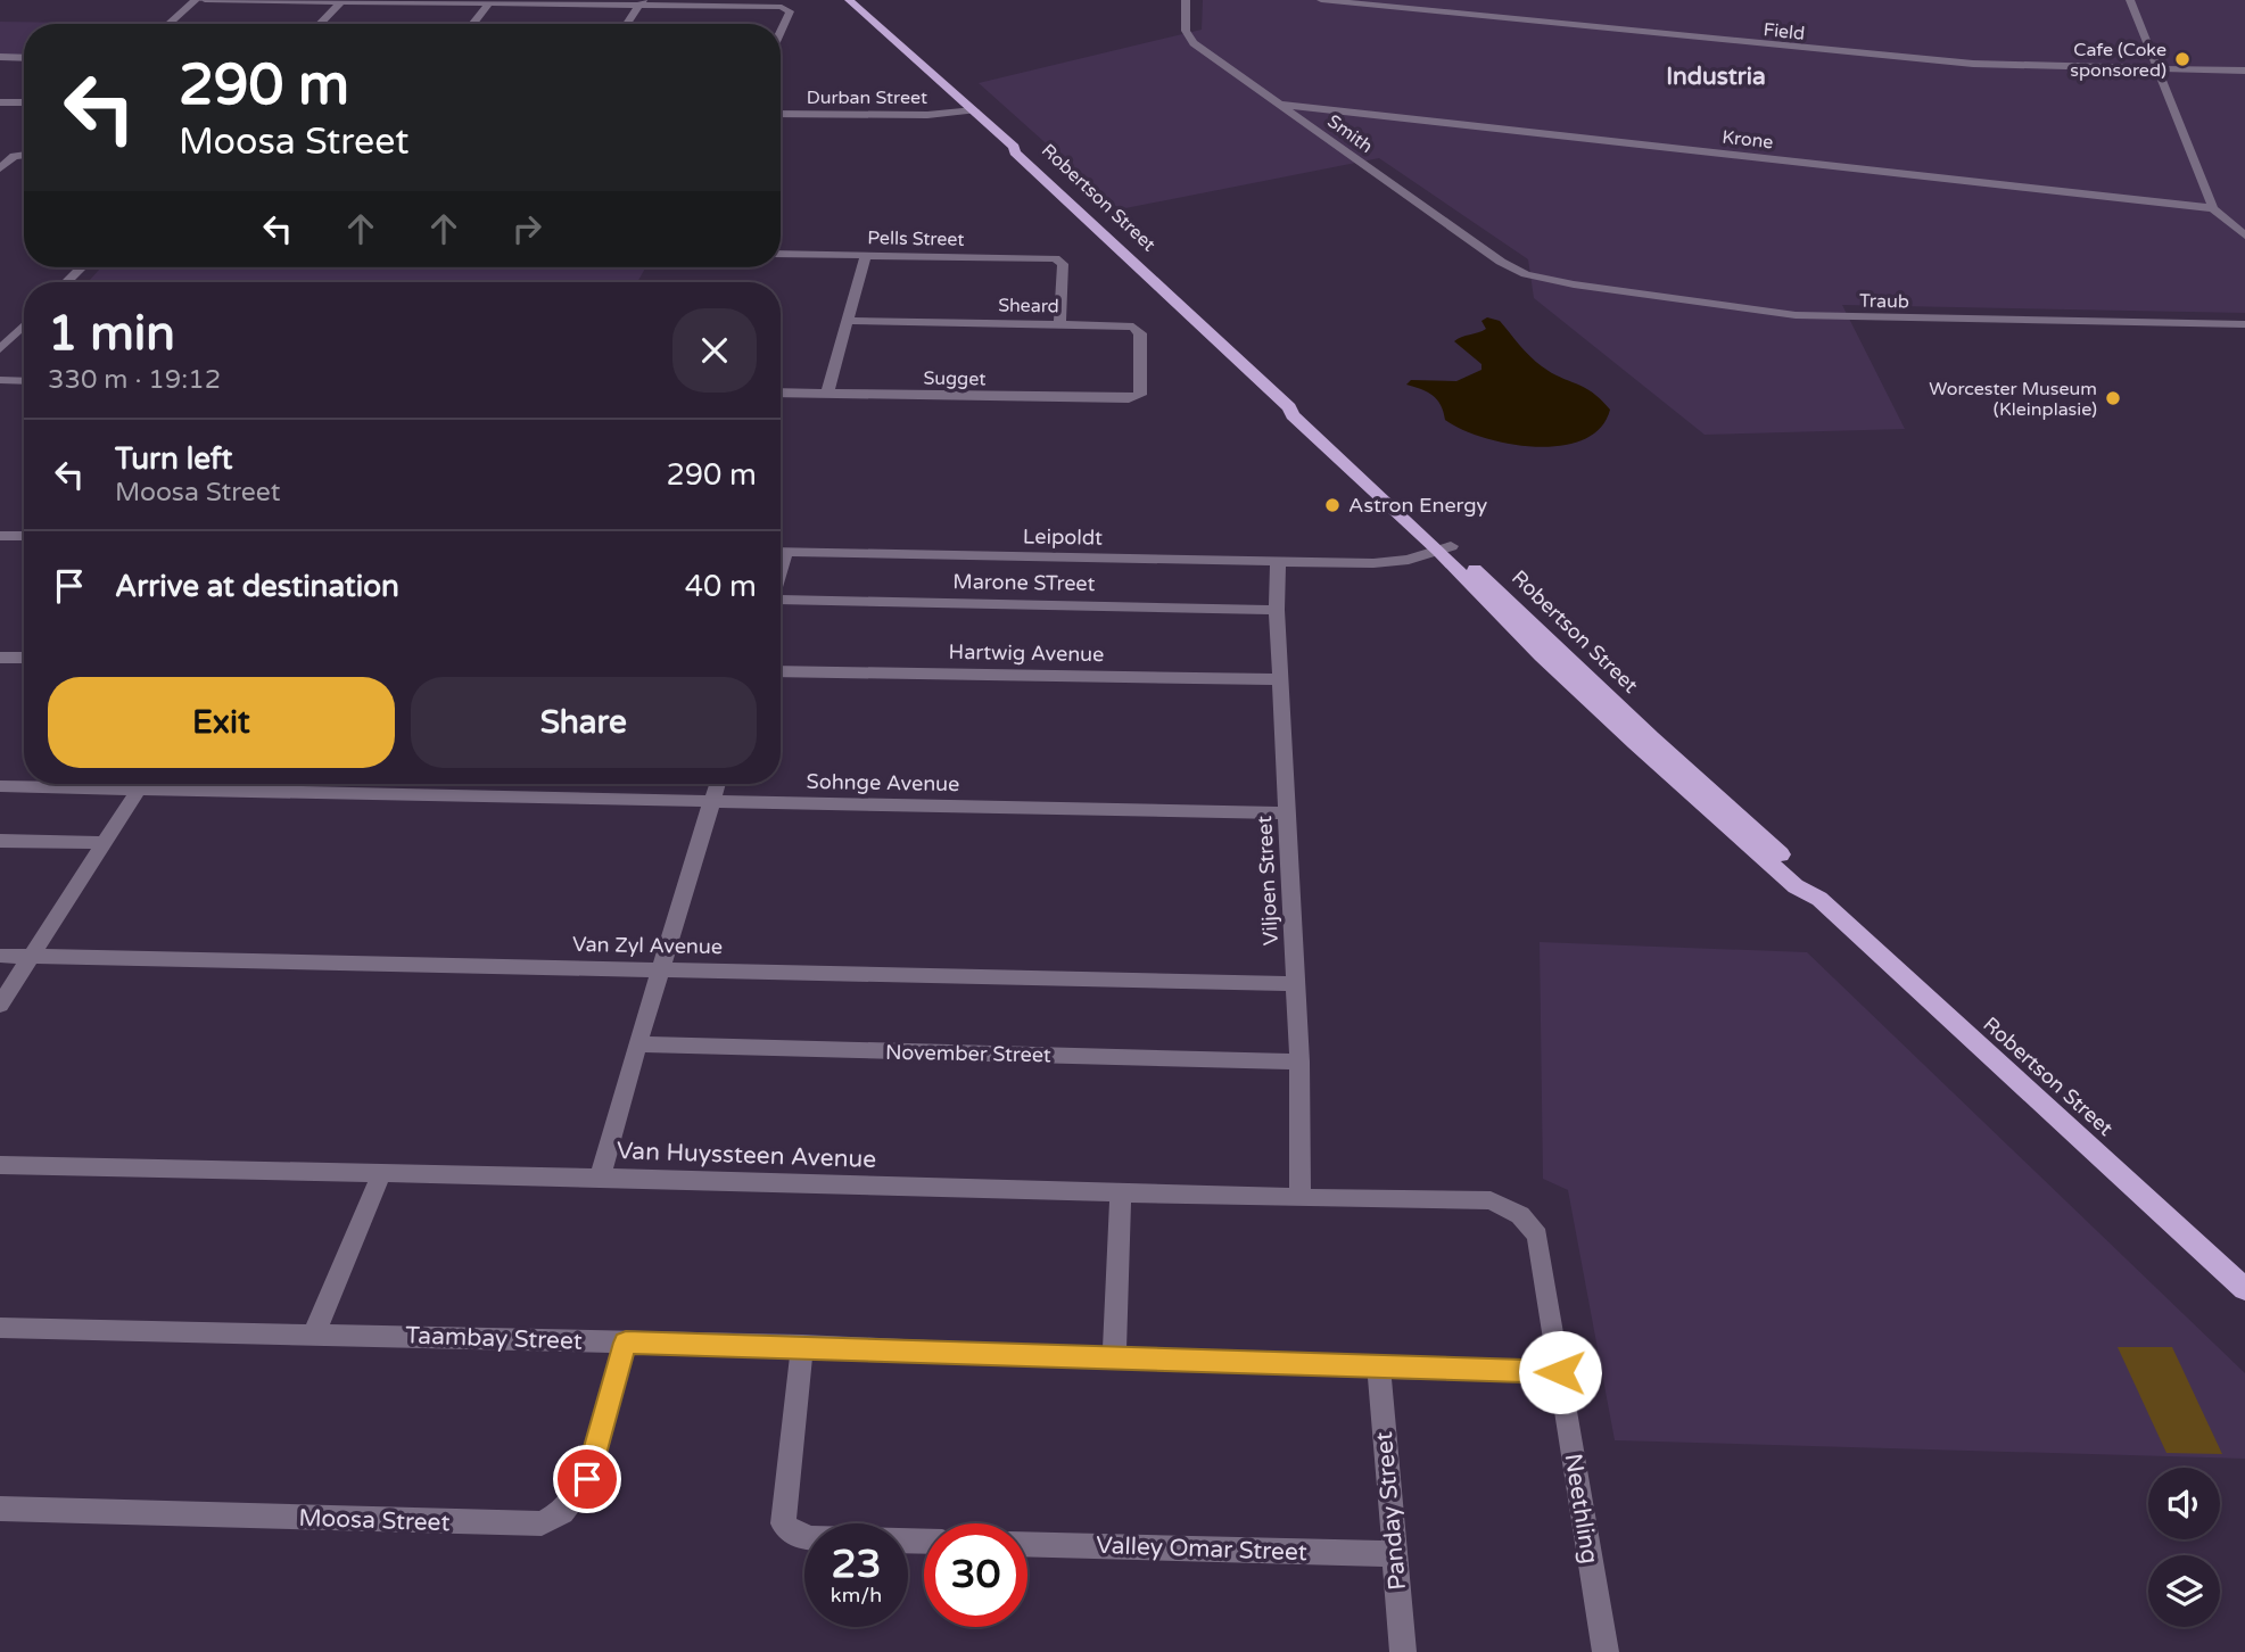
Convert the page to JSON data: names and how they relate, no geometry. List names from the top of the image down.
{
  "streets": {
    "main road": ["Robertson Street"],
    "street": [
      "Field",
      "Durban Street",
      "Smith",
      "Krone",
      "Pells Street",
      "Traub",
      "Sheard",
      "Sugget",
      "Leipoldt",
      "Marone STreet",
      "Hartwig Avenue",
      "Sohnge Avenue",
      "Viljoen Street",
      "Van Zyl Avenue",
      "November Street",
      "Van Huyssteen Avenue",
      "Taambay Street",
      "Neethling",
      "Panday Street",
      "Moosa Street",
      "Valley Omar Street"
    ]
  },
  "crossings": [
    ["Durban Street", "Robertson Street"],
    ["Smith", "Krone"],
    ["Smith", "Traub"],
    ["Robertson Street", "Leipoldt"],
    ["Pells Street", "Sheard"],
    ["Sheard", "Sugget"],
    ["Leipoldt", "Viljoen Street"],
    ["Marone STreet", "Viljoen Street"],
    ["Hartwig Avenue", "Viljoen Street"],
    ["Sohnge Avenue", "Viljoen Street"],
    ["Viljoen Street", "Van Zyl Avenue"],
    ["Viljoen Street", "November Street"],
    ["Viljoen Street", "Van Huyssteen Avenue"],
    ["Van Huyssteen Avenue", "Neethling"],
    ["Taambay Street", "Neethling"],
    ["Taambay Street", "Panday Street"],
    ["Taambay Street", "Moosa Street"],
    ["Panday Street", "Valley Omar Street"]
  ],
  "districts": ["Industria"],
  "places": ["Cafe (Coke sponsored)", "Worcester Museum (Kleinplasie)", "Astron Energy"],
  "page": {
    "turn": ["290 m", "Moosa Street"],
    "heading": ["1 min", "330 m · 19:12"],
    "list": [
      {
        "name": "Turn left",
        "note": "Moosa Street",
        "value": "290 m"
      },
      {
        "name": "Arrive at destination",
        "value": "40 m"
      }
    ],
    "buttons": ["Exit", "Share"],
    "speed": "23 km/h",
    "limit": "30"
  }
}
